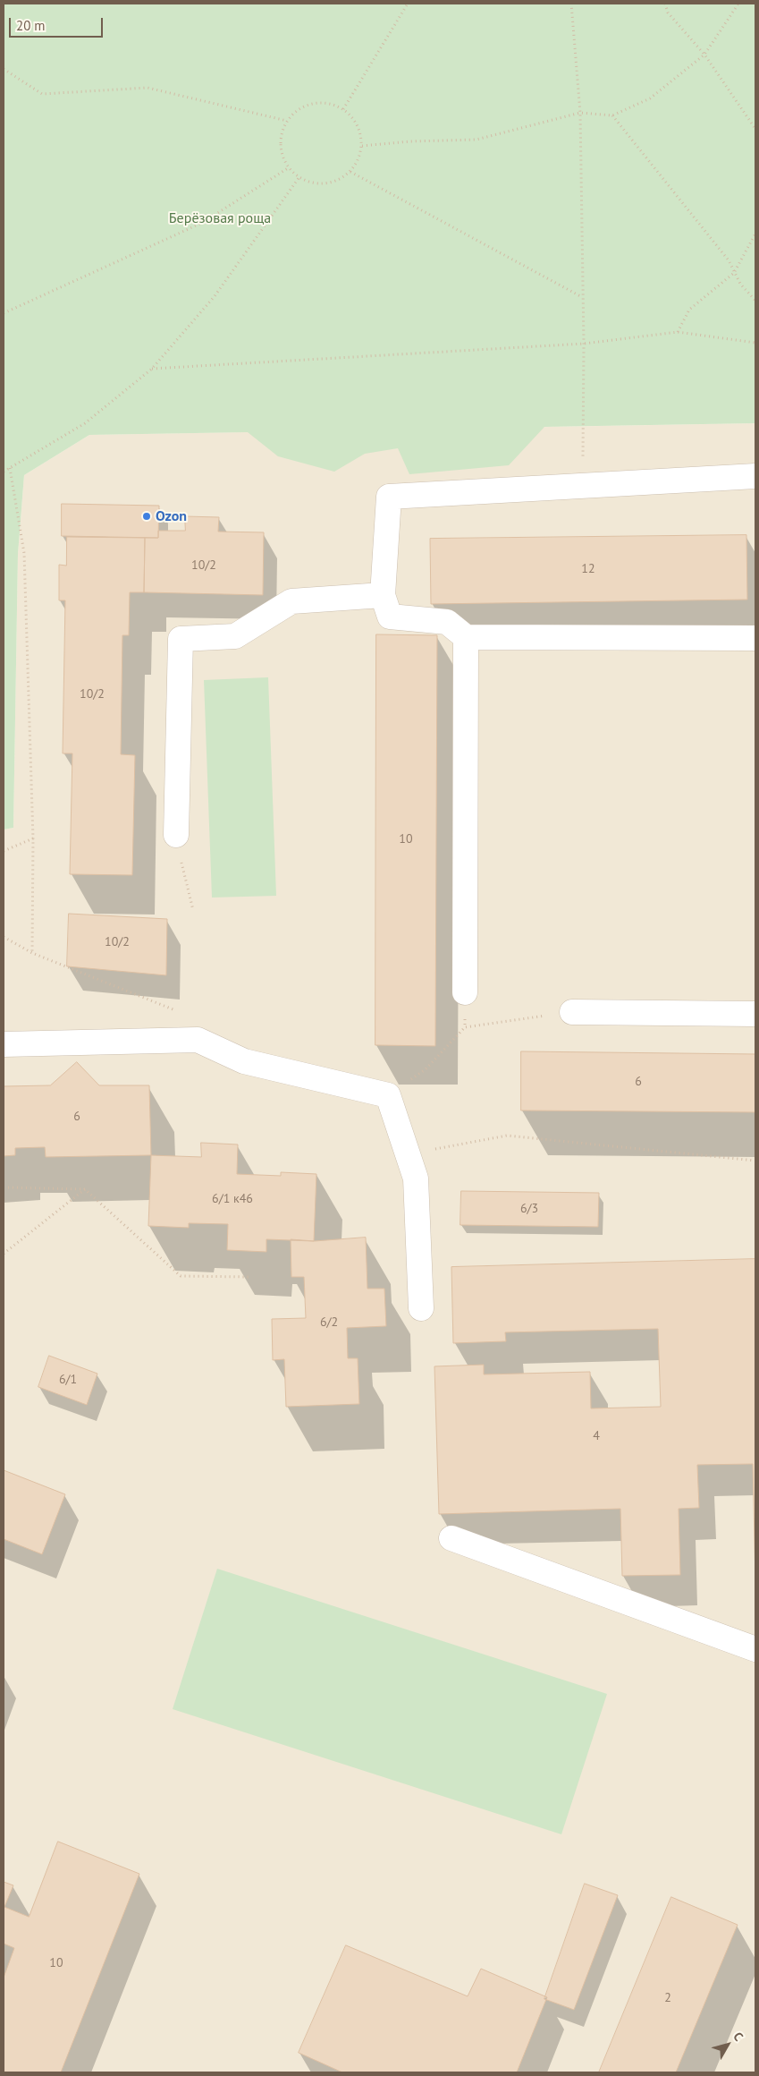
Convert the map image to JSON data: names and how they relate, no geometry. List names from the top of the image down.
{
  "parks": ["Берёзовая роща"],
  "places": ["Ozon"],
  "house_numbers": [
    "10/2",
    "12",
    "10/2",
    "10",
    "10/2",
    "6",
    "6",
    "6/1 к46",
    "6/3",
    "6/2",
    "6/1",
    "4",
    "10",
    "2"
  ],
  "scale_bar": "20 m",
  "north": "top right"
}
